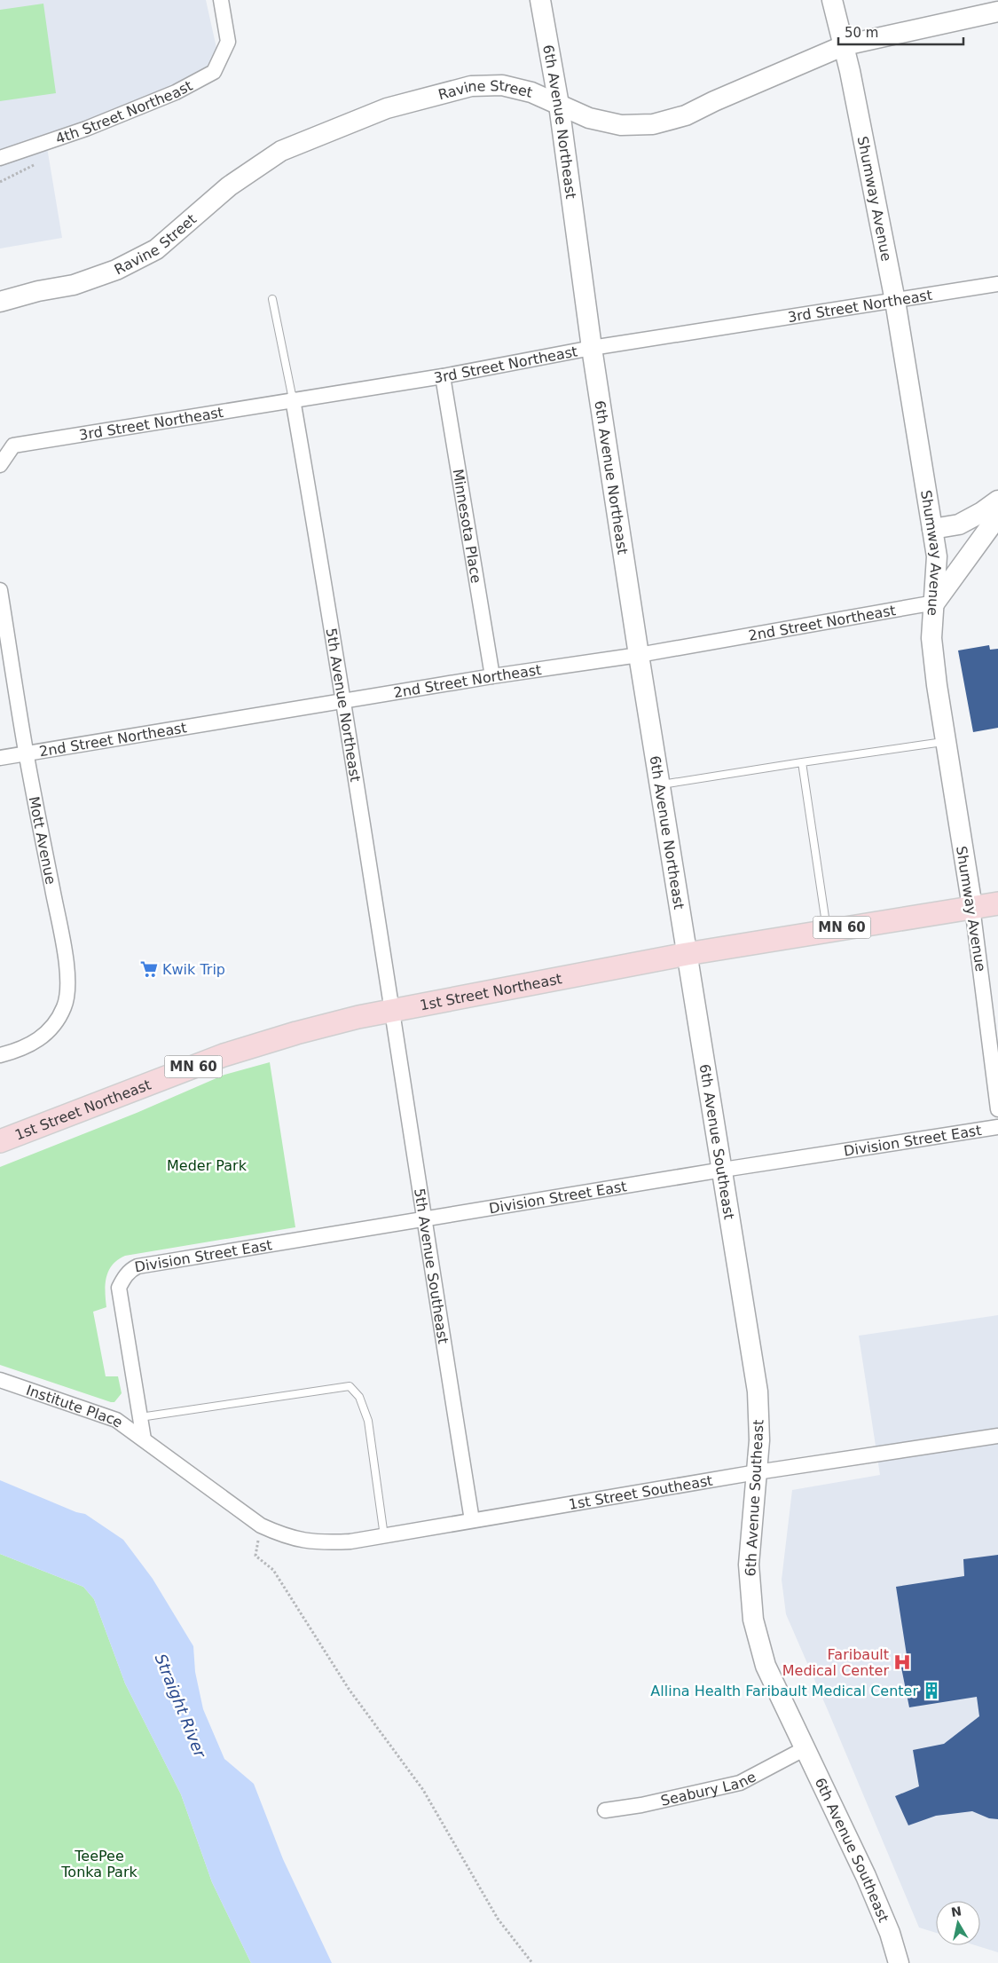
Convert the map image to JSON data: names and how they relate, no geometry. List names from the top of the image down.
{
  "streets": {
    "main road": ["MN 60", "1st Street Northeast"],
    "street": [
      "Ravine Street",
      "4th Street Northeast",
      "6th Avenue Northeast",
      "Shumway Avenue",
      "3rd Street Northeast",
      "Minnesota Place",
      "2nd Street Northeast",
      "5th Avenue Northeast",
      "Mott Avenue",
      "Division Street East",
      "6th Avenue Southeast",
      "5th Avenue Southeast",
      "Institute Place",
      "1st Street Southeast",
      "Seabury Lane"
    ]
  },
  "crossings": [
    ["Ravine Street", "6th Avenue Northeast"],
    ["Ravine Street", "Shumway Avenue"],
    ["6th Avenue Northeast", "3rd Street Northeast"],
    ["6th Avenue Northeast", "2nd Street Northeast"],
    ["6th Avenue Northeast", "1st Street Northeast"],
    ["6th Avenue Northeast", "6th Avenue Southeast"],
    ["Shumway Avenue", "3rd Street Northeast"],
    ["Shumway Avenue", "2nd Street Northeast"],
    ["Shumway Avenue", "1st Street Northeast"],
    ["3rd Street Northeast", "Minnesota Place"],
    ["3rd Street Northeast", "5th Avenue Northeast"],
    ["Minnesota Place", "2nd Street Northeast"],
    ["2nd Street Northeast", "5th Avenue Northeast"],
    ["2nd Street Northeast", "Mott Avenue"],
    ["5th Avenue Northeast", "1st Street Northeast"],
    ["5th Avenue Northeast", "5th Avenue Southeast"],
    ["1st Street Northeast", "6th Avenue Southeast"],
    ["1st Street Northeast", "5th Avenue Southeast"],
    ["Division Street East", "6th Avenue Southeast"],
    ["Division Street East", "5th Avenue Southeast"],
    ["6th Avenue Southeast", "1st Street Southeast"],
    ["6th Avenue Southeast", "Seabury Lane"],
    ["5th Avenue Southeast", "1st Street Southeast"],
    ["Institute Place", "1st Street Southeast"]
  ],
  "water": ["Straight River"],
  "parks": ["Meder Park", "TeePee Tonka Park"],
  "places": {
    "supermarket": ["Kwik Trip"],
    "hospital": ["Faribault Medical Center"],
    "building": ["Allina Health Faribault Medical Center"]
  },
  "scale_bar": "50 m",
  "north": "top"
}
